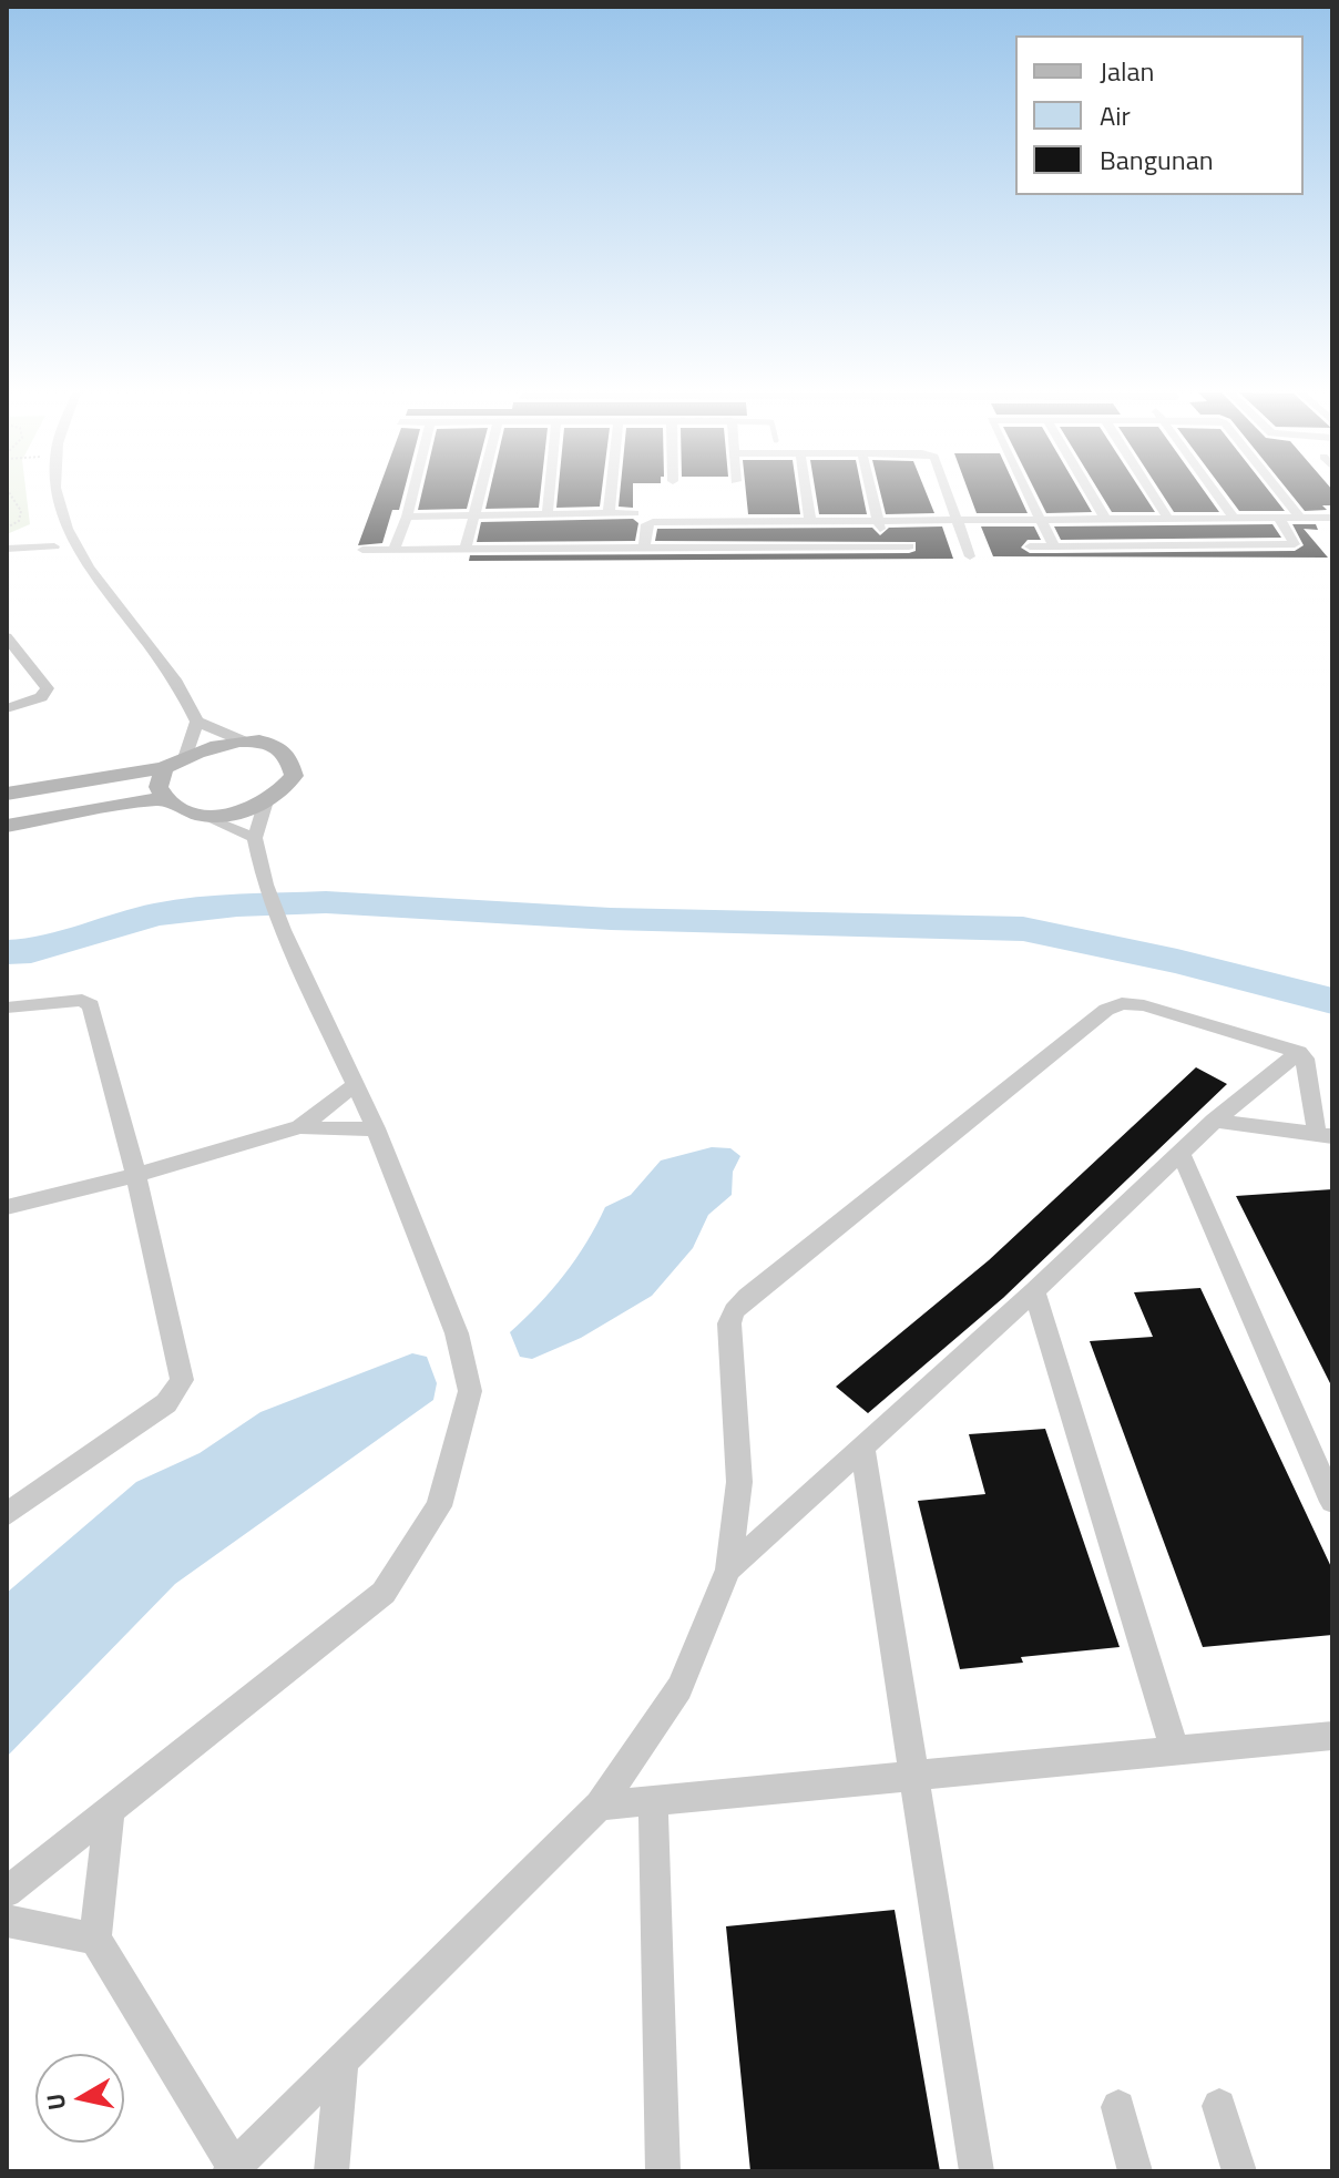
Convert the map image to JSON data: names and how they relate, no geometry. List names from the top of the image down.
{
  "legend": ["Jalan", "Air", "Bangunan"],
  "north": "left"
}
